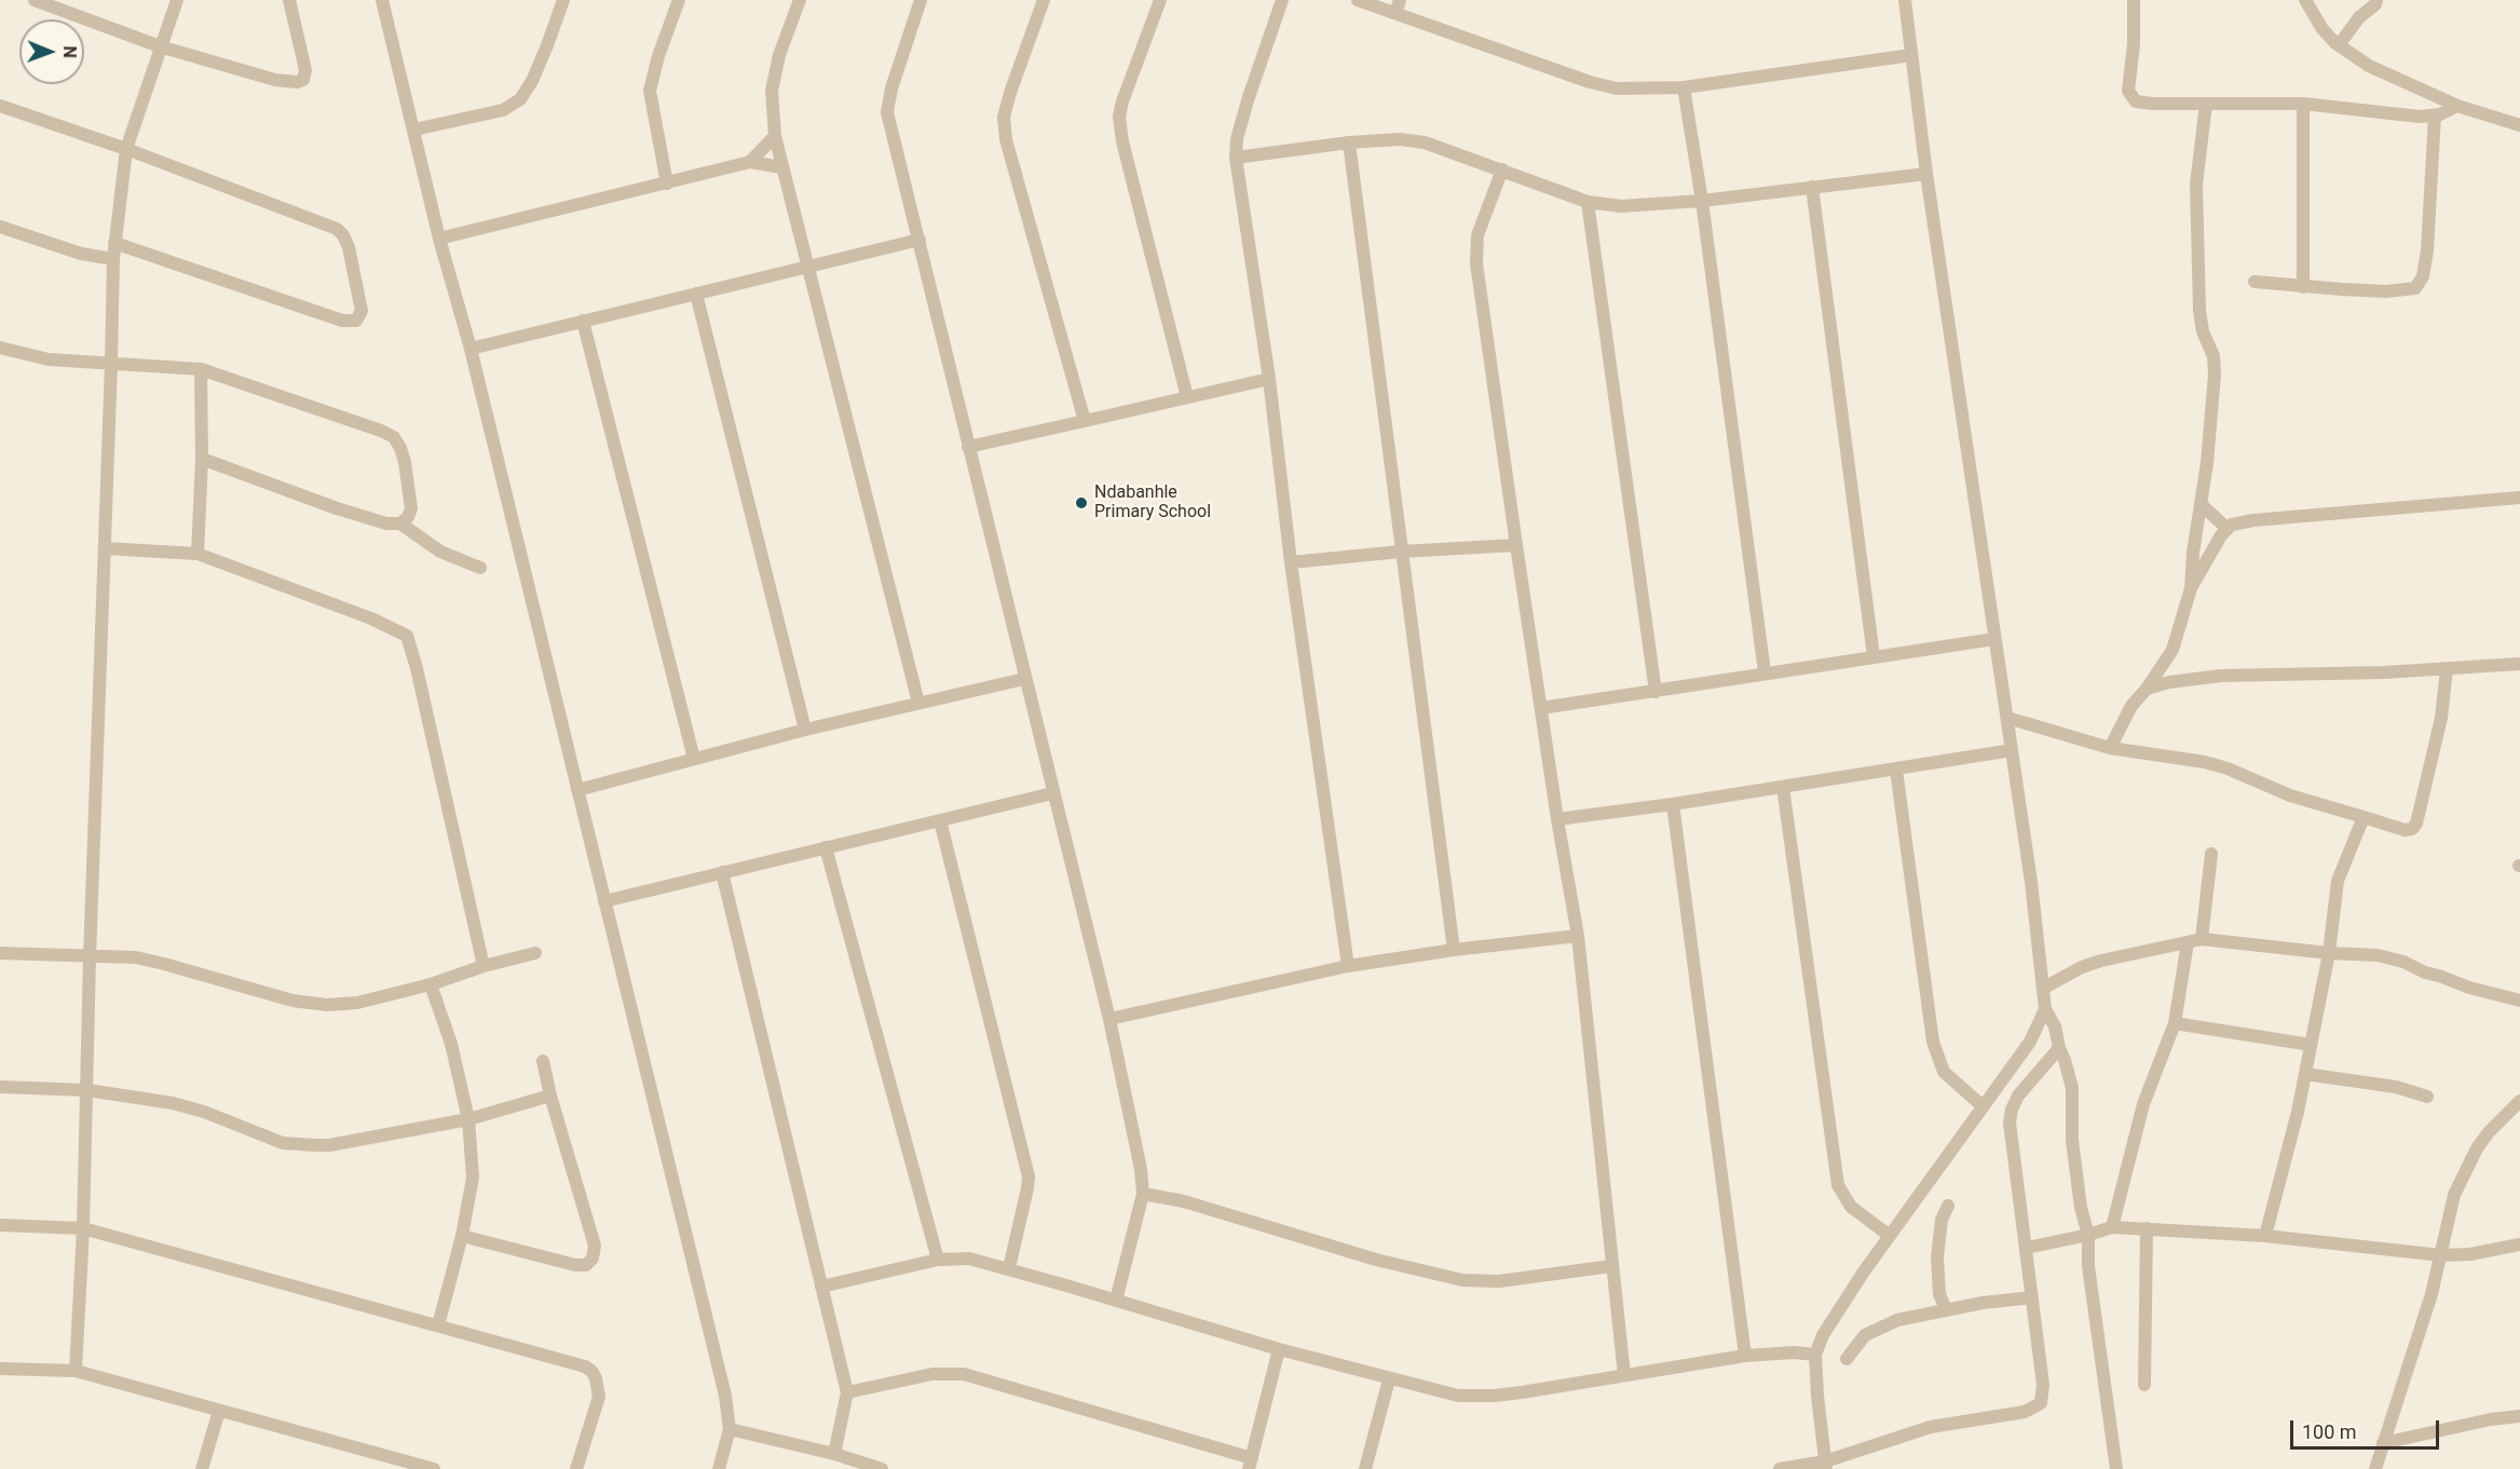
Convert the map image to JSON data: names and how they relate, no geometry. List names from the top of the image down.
{
  "places": ["Ndabanhle Primary School"],
  "scale_bar": "100 m",
  "north": "right"
}
